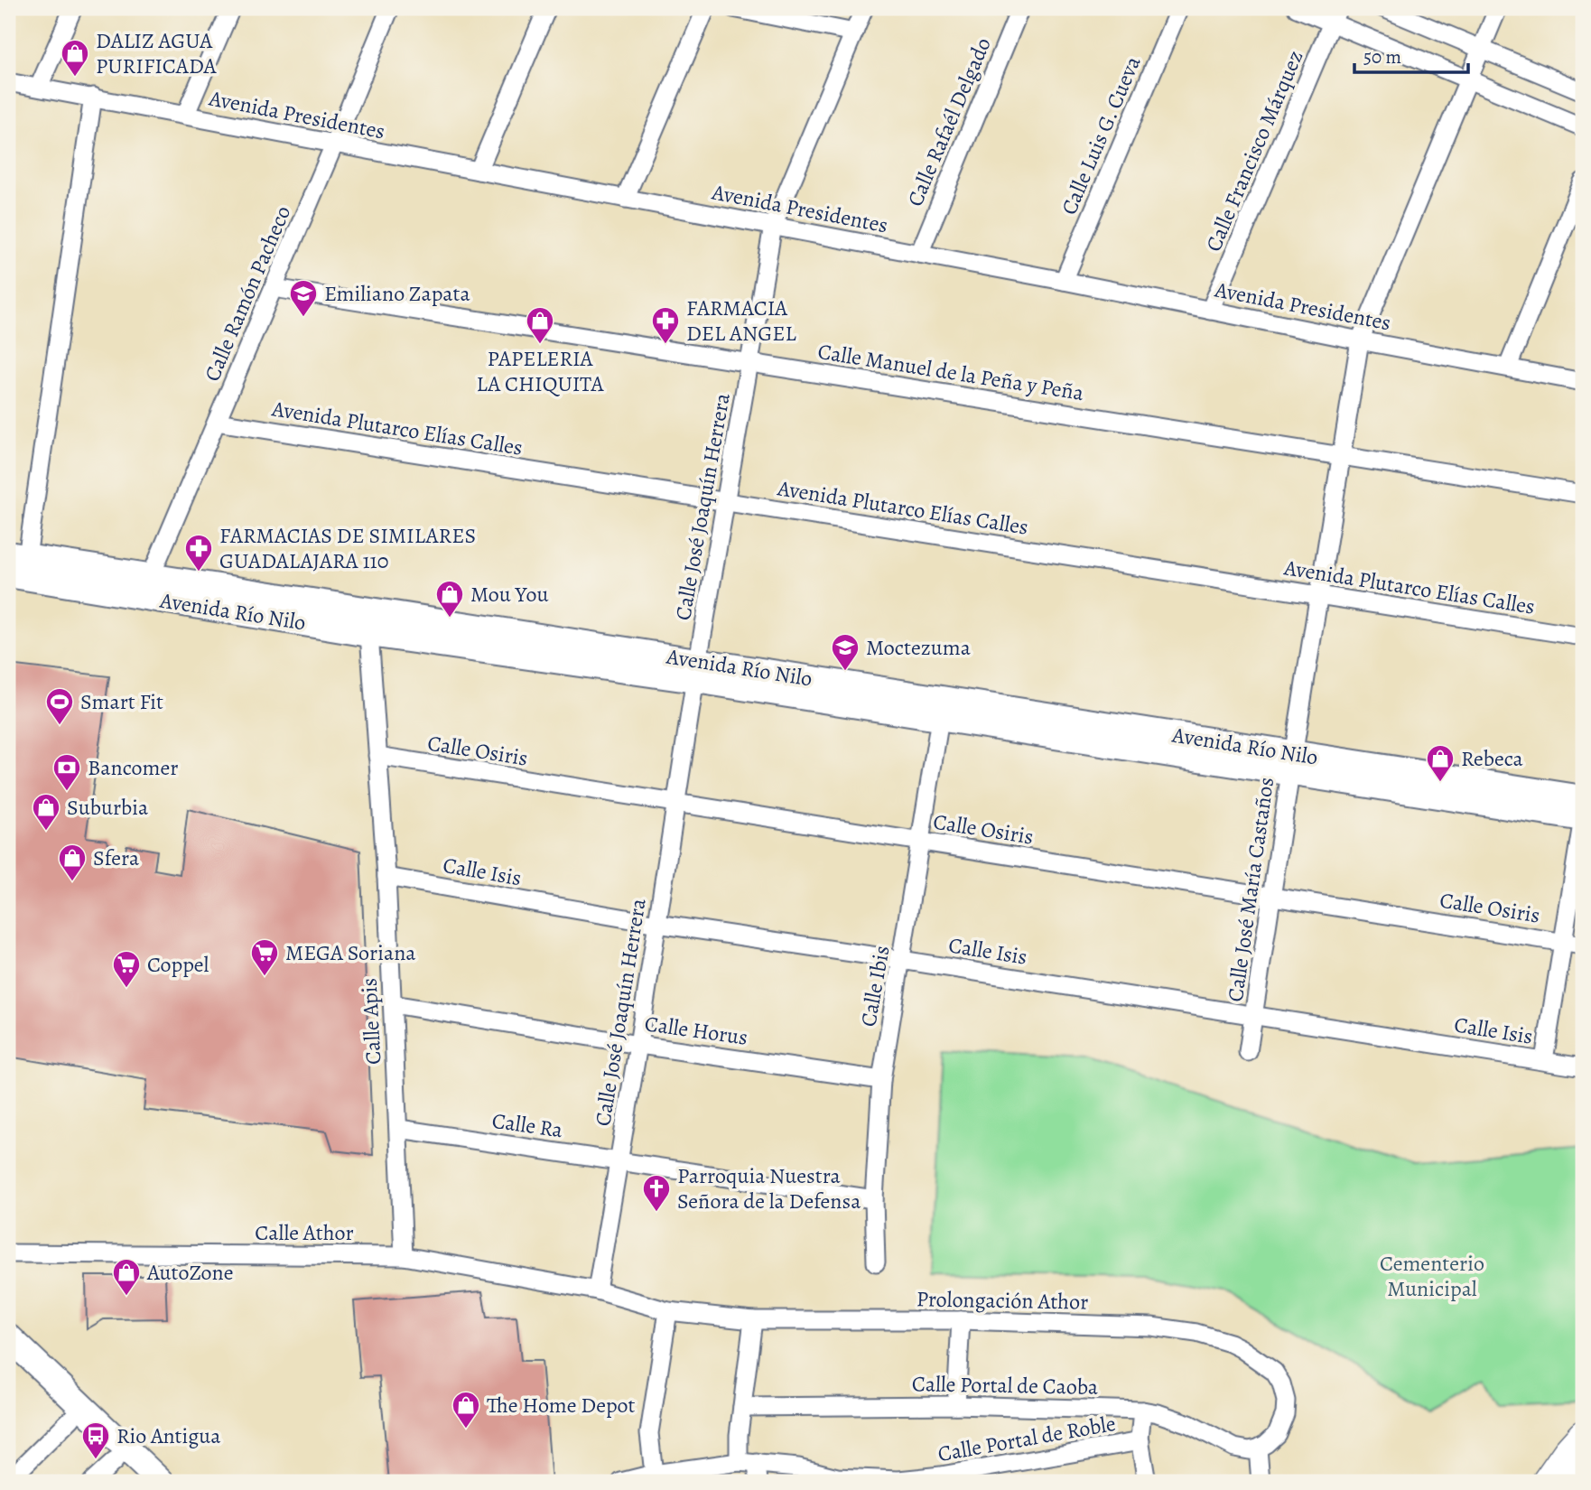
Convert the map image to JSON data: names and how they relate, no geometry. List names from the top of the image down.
{
  "streets": {
    "main road": ["Avenida Río Nilo"],
    "street": [
      "Avenida Presidentes",
      "Calle Rafaél Delgado",
      "Calle Luis G. Cueva",
      "Calle Francisco Márquez",
      "Calle Ramón Pacheco",
      "Calle Manuel de la Peña y Peña",
      "Avenida Plutarco Elías Calles",
      "Calle José Joaquín Herrera",
      "Calle Osiris",
      "Calle Isis",
      "Calle José María Castaños",
      "Calle Ibis",
      "Calle Apis",
      "Calle Horus",
      "Calle Ra",
      "Calle Athor",
      "Prolongación Athor",
      "Calle Portal de Caoba",
      "Calle Portal de Roble"
    ]
  },
  "crossings": [
    ["Avenida Presidentes", "Calle Rafaél Delgado"],
    ["Avenida Presidentes", "Calle Luis G. Cueva"],
    ["Avenida Presidentes", "Calle Francisco Márquez"],
    ["Avenida Presidentes", "Calle Ramón Pacheco"],
    ["Avenida Presidentes", "Calle José Joaquín Herrera"],
    ["Avenida Presidentes", "Calle José María Castaños"],
    ["Calle Ramón Pacheco", "Calle Manuel de la Peña y Peña"],
    ["Calle Ramón Pacheco", "Avenida Plutarco Elías Calles"],
    ["Calle Ramón Pacheco", "Avenida Río Nilo"],
    ["Calle Manuel de la Peña y Peña", "Calle José Joaquín Herrera"],
    ["Calle Manuel de la Peña y Peña", "Calle José María Castaños"],
    ["Avenida Plutarco Elías Calles", "Calle José Joaquín Herrera"],
    ["Avenida Plutarco Elías Calles", "Calle José María Castaños"],
    ["Calle José Joaquín Herrera", "Avenida Río Nilo"],
    ["Calle José Joaquín Herrera", "Calle Osiris"],
    ["Calle José Joaquín Herrera", "Calle Isis"],
    ["Calle José Joaquín Herrera", "Calle Horus"],
    ["Calle José Joaquín Herrera", "Calle Ra"],
    ["Calle José Joaquín Herrera", "Calle Athor"],
    ["Calle José Joaquín Herrera", "Prolongación Athor"],
    ["Avenida Río Nilo", "Calle José María Castaños"],
    ["Avenida Río Nilo", "Calle Ibis"],
    ["Avenida Río Nilo", "Calle Apis"],
    ["Calle Osiris", "Calle José María Castaños"],
    ["Calle Osiris", "Calle Ibis"],
    ["Calle Osiris", "Calle Apis"],
    ["Calle Isis", "Calle José María Castaños"],
    ["Calle Isis", "Calle Ibis"],
    ["Calle Isis", "Calle Apis"],
    ["Calle Ibis", "Calle Horus"],
    ["Calle Ibis", "Calle Ra"],
    ["Calle Apis", "Calle Horus"],
    ["Calle Apis", "Calle Ra"],
    ["Calle Apis", "Calle Athor"],
    ["Calle Athor", "Prolongación Athor"],
    ["Prolongación Athor", "Calle Portal de Caoba"]
  ],
  "parks": ["Cementerio Municipal"],
  "places": {
    "shop": [
      "DALIZ AGUA PURIFICADA",
      "PAPELERIA LA CHIQUITA",
      "Mou You",
      "Rebeca",
      "Suburbia",
      "Sfera",
      "AutoZone",
      "The Home Depot"
    ],
    "school or university": ["Emiliano Zapata", "Moctezuma"],
    "pharmacy": ["FARMACIA DEL ANGEL", "FARMACIAS DE SIMILARES GUADALAJARA 110"],
    "sports": ["Smart Fit"],
    "bank": ["Bancomer"],
    "supermarket": ["MEGA Soriana", "Coppel"],
    "church": ["Parroquia Nuestra Señora de la Defensa"],
    "bus stop": ["Rio Antigua"]
  },
  "scale_bar": "50 m"
}
